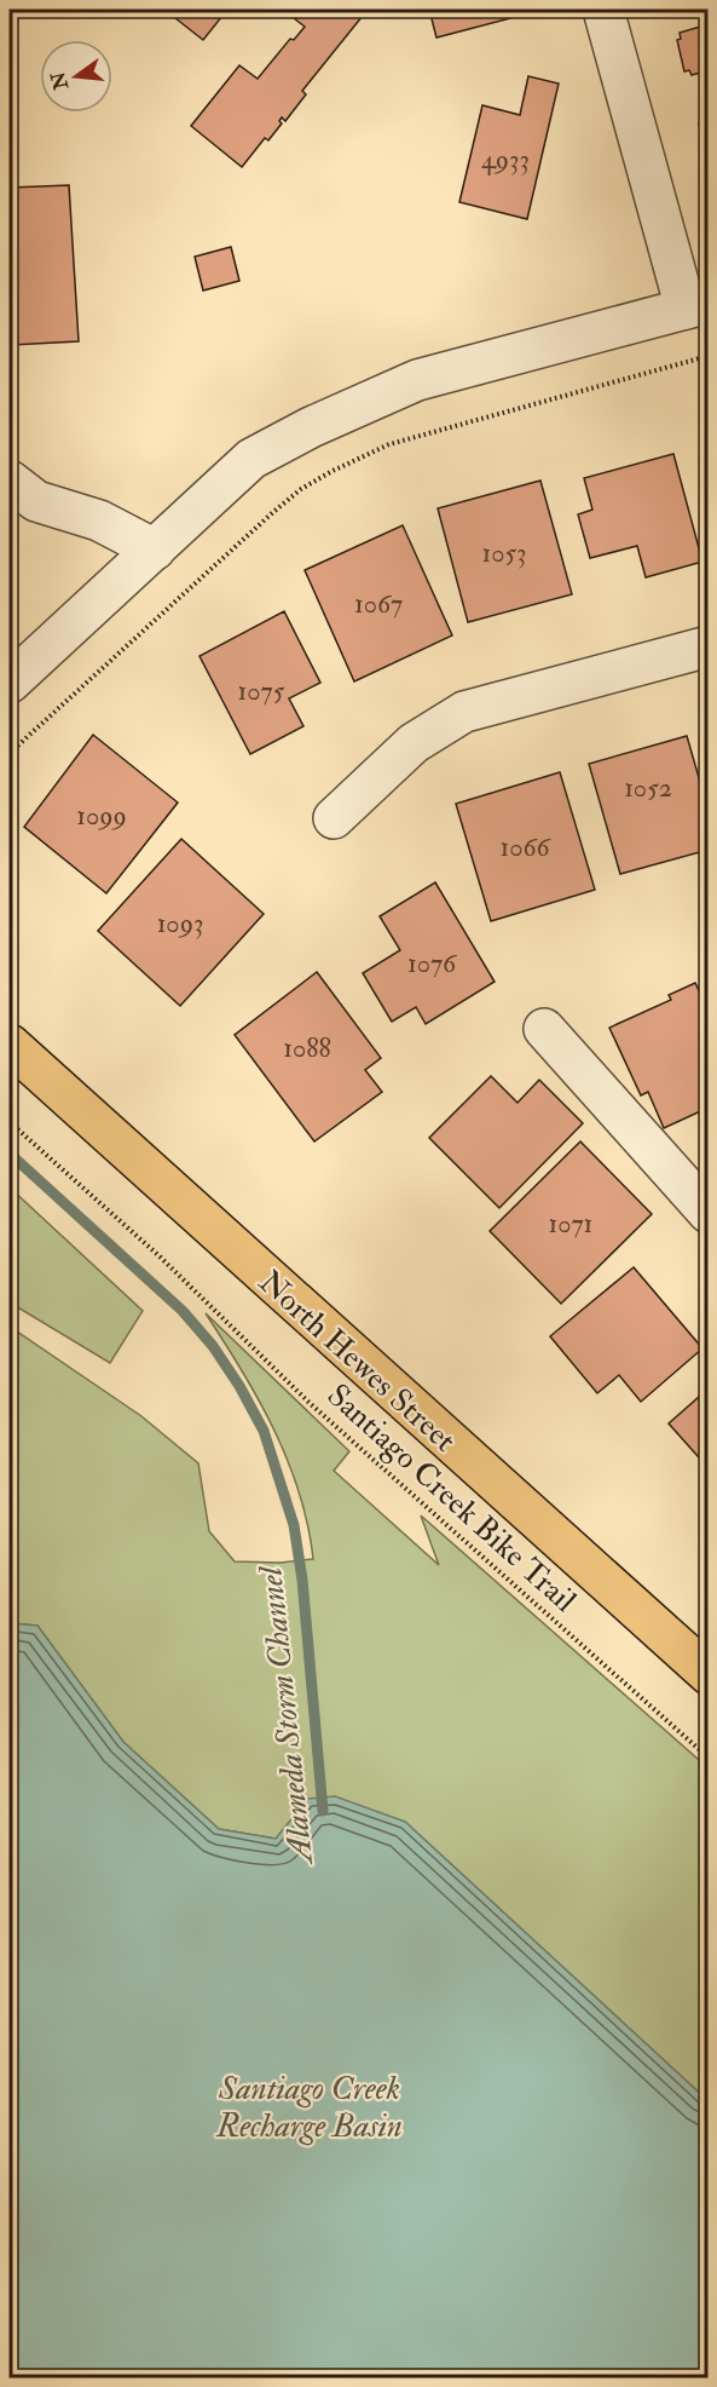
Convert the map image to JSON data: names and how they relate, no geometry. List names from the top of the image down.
{
  "streets": {
    "main road": ["North Hewes Street"],
    "path": ["Santiago Creek Bike Trail"]
  },
  "water": ["Alameda Storm Channel", "Santiago Creek Recharge Basin"],
  "house_numbers": [
    "4933",
    "1053",
    "1067",
    "1075",
    "1052",
    "1099",
    "1066",
    "1093",
    "1076",
    "1088",
    "1071"
  ],
  "north": "left"
}
